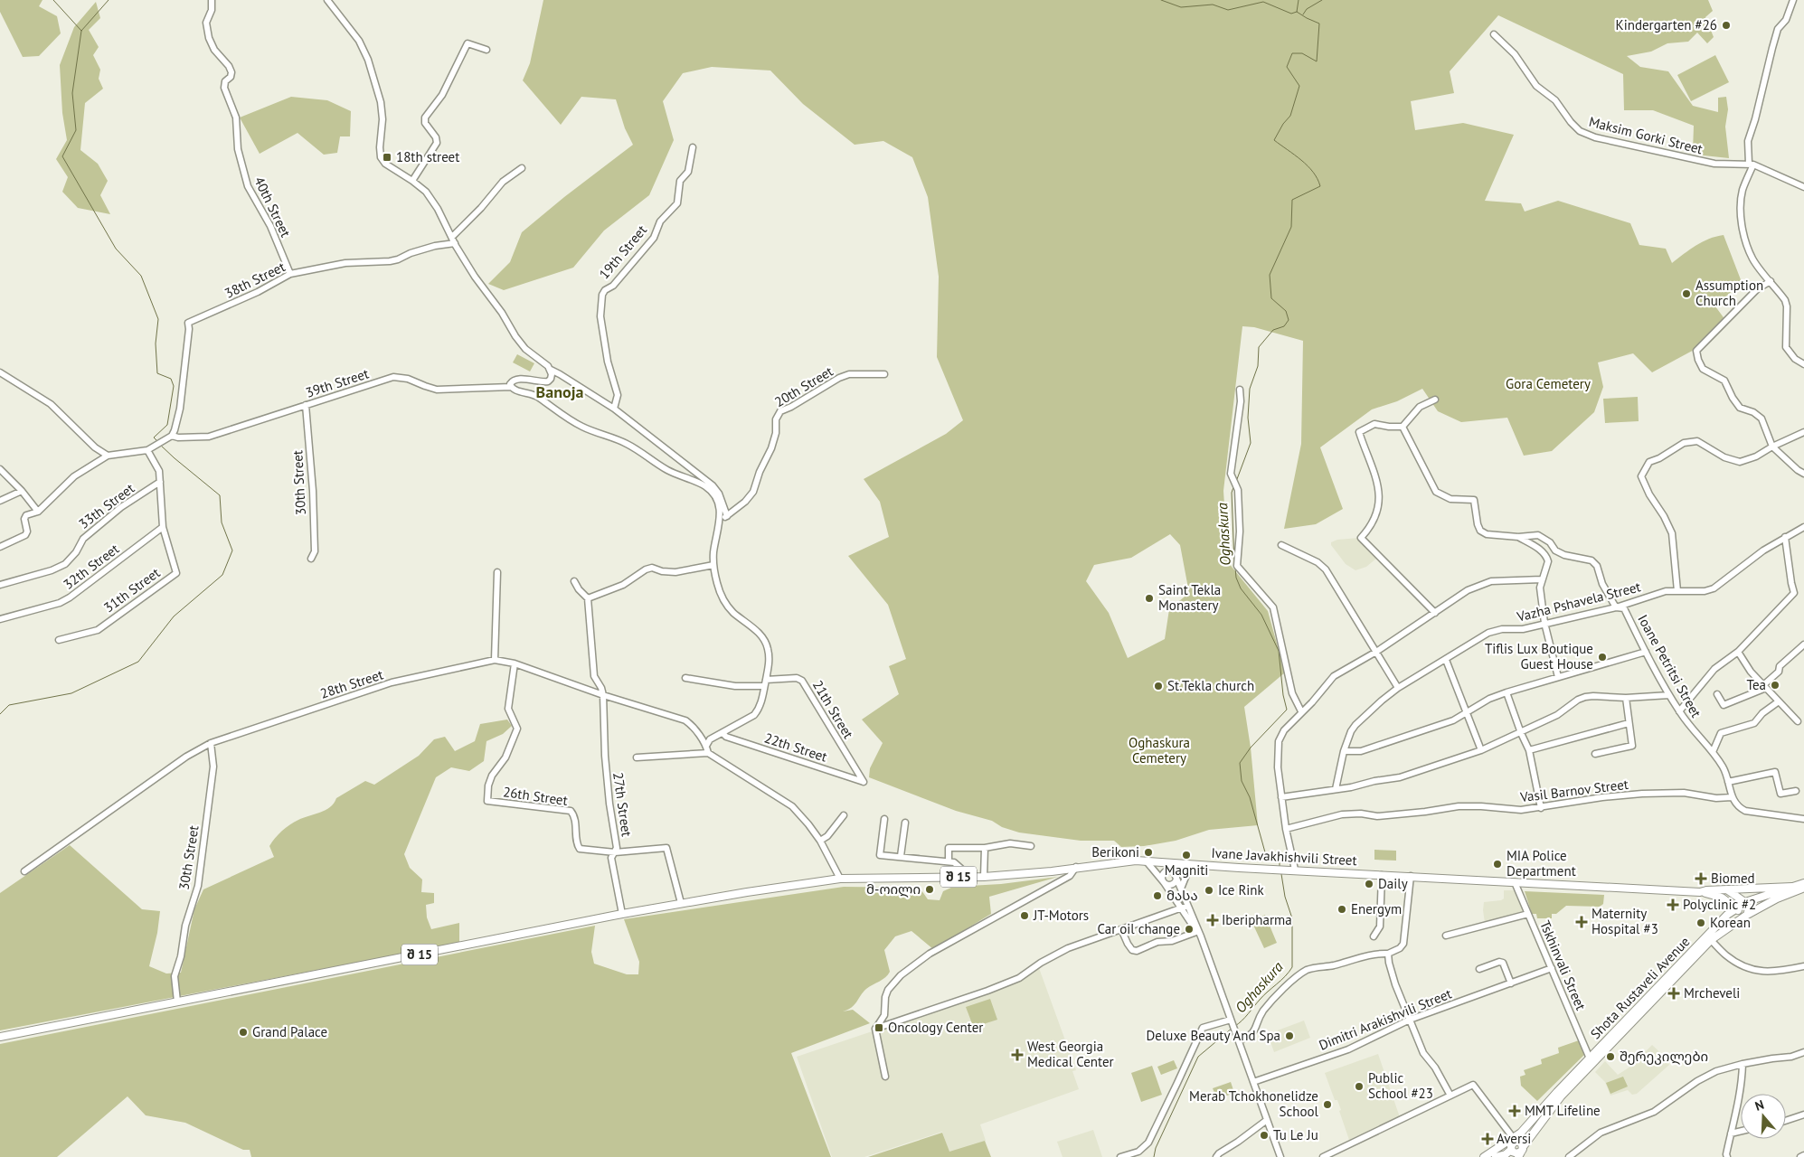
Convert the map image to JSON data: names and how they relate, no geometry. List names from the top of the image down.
{
  "streets": {
    "main road": ["Ivane Javakhishvili Street", "შ 15", "Shota Rustaveli Avenue"],
    "street": [
      "Maksim Gorki Street",
      "40th Street",
      "19th Street",
      "38th Street",
      "39th Street",
      "20th Street",
      "30th Street",
      "33th Street",
      "32th Street",
      "31th Street",
      "Vazha Pshavela Street",
      "Ioane Petritsi Street",
      "28th Street",
      "21th Street",
      "22th Street",
      "Vasil Barnov Street",
      "26th Street",
      "27th Street",
      "Tskhinvali Street",
      "Dimitri Arakishvili Street"
    ]
  },
  "crossings": [
    ["40th Street", "38th Street"],
    ["38th Street", "39th Street"],
    ["39th Street", "30th Street"],
    ["30th Street", "28th Street"],
    ["30th Street", "შ 15"],
    ["33th Street", "31th Street"],
    ["32th Street", "31th Street"],
    ["Vazha Pshavela Street", "Ioane Petritsi Street"],
    ["Ioane Petritsi Street", "Vasil Barnov Street"],
    ["28th Street", "26th Street"],
    ["28th Street", "27th Street"],
    ["21th Street", "22th Street"],
    ["26th Street", "27th Street"],
    ["26th Street", "შ 15"],
    ["27th Street", "შ 15"],
    ["Ivane Javakhishvili Street", "შ 15"],
    ["Ivane Javakhishvili Street", "Tskhinvali Street"],
    ["Ivane Javakhishvili Street", "Shota Rustaveli Avenue"],
    ["Tskhinvali Street", "Shota Rustaveli Avenue"],
    ["Tskhinvali Street", "Dimitri Arakishvili Street"]
  ],
  "districts": ["Banoja"],
  "water": ["Oghaskura"],
  "parks": ["Gora Cemetery", "Oghaskura Cemetery"],
  "places": {
    "other": [
      "Kindergarten #26",
      "Assumption Church",
      "Saint Tekla Monastery",
      "Tiflis Lux Boutique Guest House",
      "Tea",
      "St.Tekla church",
      "Berikoni",
      "Magniti",
      "MIA Police Department",
      "Daily",
      "მ-ოილი",
      "Ice Rink",
      "მასა",
      "Energym",
      "JT-Motors",
      "Korean",
      "Car oil change",
      "Grand Palace",
      "Deluxe Beauty And Spa",
      "შერეკილები",
      "Public School #23",
      "Merab Tchokhonelidze School",
      "Tu Le Ju"
    ],
    "transit": ["18th street", "Oncology Center"],
    "health": [
      "Biomed",
      "Polyclinic #2",
      "Iberipharma",
      "Maternity Hospital #3",
      "Mrcheveli",
      "West Georgia Medical Center",
      "MMT Lifeline",
      "Aversi"
    ]
  },
  "north": "top"
}
